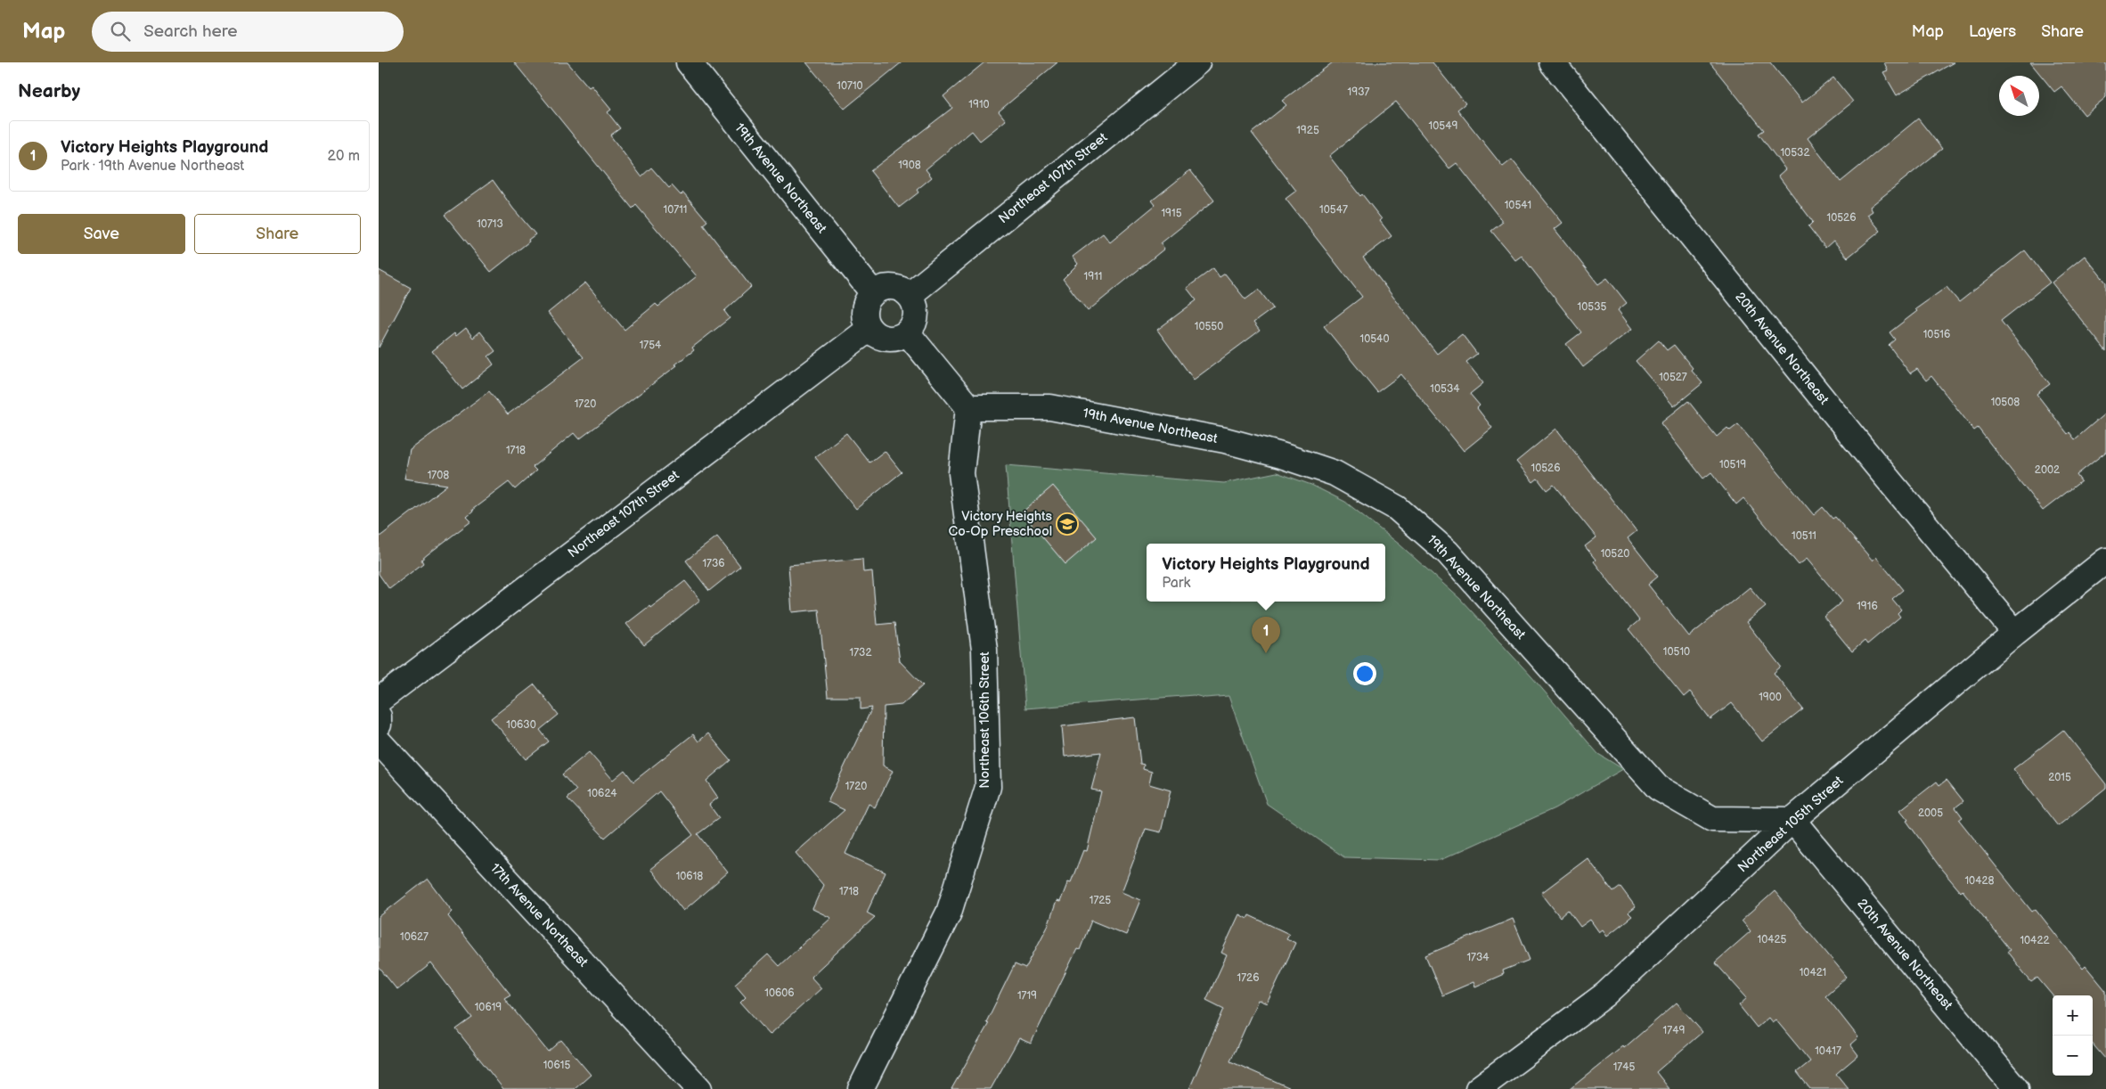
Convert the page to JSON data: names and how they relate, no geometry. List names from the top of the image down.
{
  "streets": {
    "street": [
      "19th Avenue Northeast",
      "Northeast 107th Street",
      "20th Avenue Northeast",
      "Northeast 106th Street",
      "Northeast 105th Street",
      "17th Avenue Northeast"
    ]
  },
  "crossings": [
    ["19th Avenue Northeast", "Northeast 107th Street"],
    ["19th Avenue Northeast", "20th Avenue Northeast"],
    ["19th Avenue Northeast", "Northeast 106th Street"],
    ["19th Avenue Northeast", "Northeast 105th Street"],
    ["20th Avenue Northeast", "Northeast 105th Street"]
  ],
  "places": {
    "school or university": ["Victory Heights Co-Op Preschool"]
  },
  "house_numbers": [
    "10710",
    "1937",
    "1910",
    "10549",
    "1925",
    "10532",
    "1908",
    "10541",
    "10711",
    "10547",
    "1915",
    "10526",
    "10713",
    "1911",
    "10535",
    "10550",
    "10516",
    "10540",
    "1754",
    "10527",
    "10534",
    "10508",
    "1720",
    "1718",
    "10519",
    "10526",
    "2002",
    "1708",
    "10511",
    "10520",
    "1736",
    "1916",
    "10510",
    "1732",
    "1900",
    "10630",
    "2015",
    "1720",
    "10624",
    "2005",
    "10618",
    "10428",
    "1718",
    "1725",
    "10627",
    "10425",
    "10422",
    "1734",
    "10421",
    "1726",
    "10606",
    "1719",
    "10619",
    "1749",
    "10417",
    "10615",
    "1745"
  ],
  "north": "top left",
  "page": {
    "header": "Map",
    "search": "Search here",
    "nav": ["Map", "Layers", "Share"],
    "heading": "Nearby",
    "list": [
      {
        "mark": "1",
        "name": "Victory Heights Playground",
        "note": "Park · 19th Avenue Northeast",
        "value": "20 m"
      }
    ],
    "buttons": ["Save", "Share"],
    "popup": ["Victory Heights Playground", "Park"],
    "pins": "1",
    "map_buttons": ["+", "−"]
  }
}
